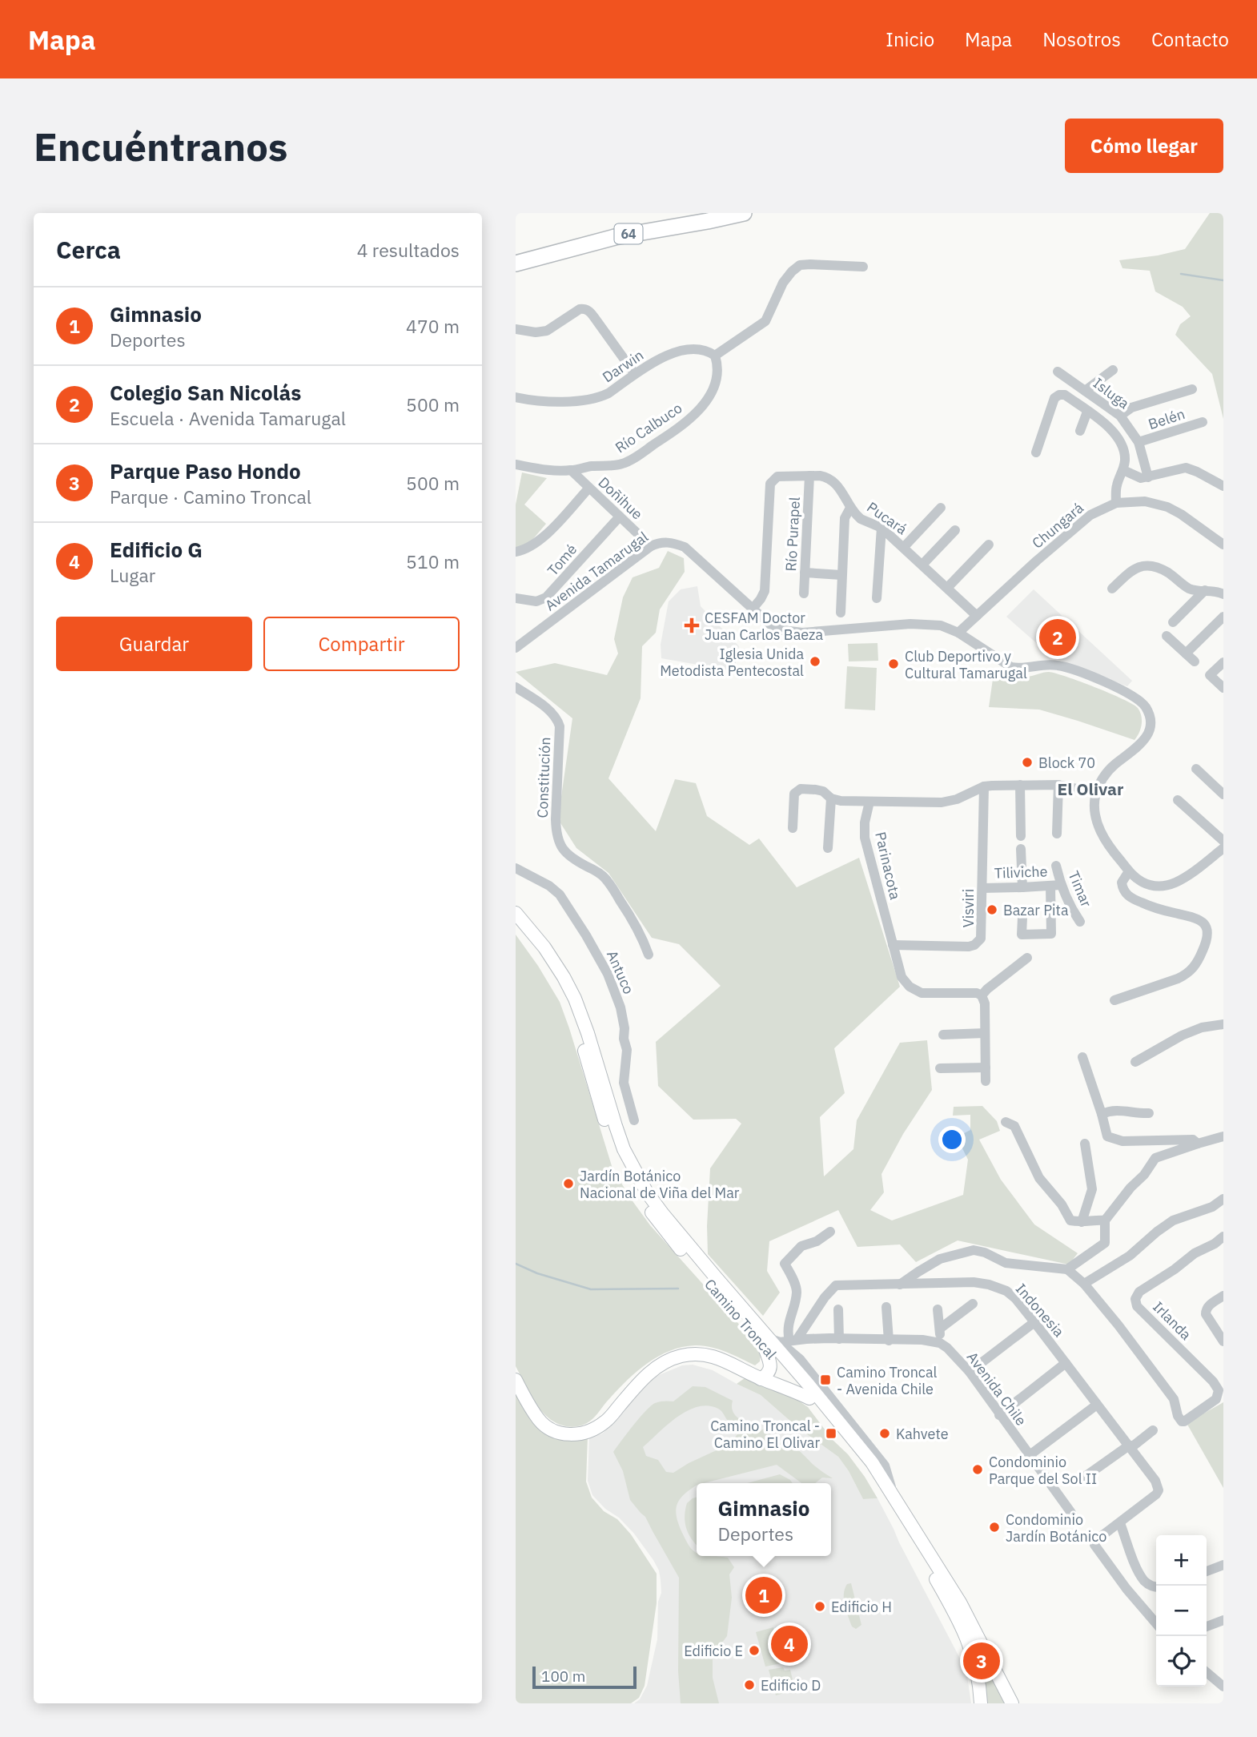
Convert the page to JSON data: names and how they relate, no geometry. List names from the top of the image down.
{
  "streets": {
    "highway": ["64"],
    "main road": ["Camino Troncal"],
    "street": [
      "Darwin",
      "Isluga",
      "Belén",
      "Río Calbuco",
      "Doñihue",
      "Pucará",
      "Chungará",
      "Río Purapel",
      "Tomé",
      "Avenida Tamarugal",
      "Constitución",
      "Parinacota",
      "Tiliviche",
      "Timar",
      "Visviri",
      "Antuco",
      "Indonesia",
      "Irlanda",
      "Avenida Chile"
    ]
  },
  "crossings": [
    ["Darwin", "Río Calbuco"],
    ["Isluga", "Belén"],
    ["Isluga", "Chungará"],
    ["Río Calbuco", "Doñihue"],
    ["Doñihue", "Tomé"],
    ["Doñihue", "Avenida Tamarugal"],
    ["Pucará", "Chungará"],
    ["Pucará", "Río Purapel"],
    ["Pucará", "Avenida Tamarugal"],
    ["Chungará", "Avenida Tamarugal"],
    ["Parinacota", "Visviri"],
    ["Tiliviche", "Timar"],
    ["Tiliviche", "Visviri"],
    ["Indonesia", "Camino Troncal"]
  ],
  "districts": ["El Olivar"],
  "places": {
    "health": ["CESFAM Doctor Juan Carlos Baeza"],
    "other": [
      "Iglesia Unida Metodista Pentecostal",
      "Club Deportivo y Cultural Tamarugal",
      "Block 70",
      "Bazar Pita",
      "Jardín Botánico Nacional de Viña del Mar",
      "Kahvete",
      "Condominio Parque del Sol II",
      "Condominio Jardín Botánico",
      "Edificio H",
      "Edificio E",
      "Edificio D"
    ],
    "transit": ["Camino Troncal - Avenida Chile", "Camino Troncal - Camino El Olivar"]
  },
  "scale_bar": "100 m",
  "page": {
    "header": "Mapa",
    "nav": [
      "Inicio",
      "Mapa",
      "Nosotros",
      "Contacto"
    ],
    "buttons": [
      "Cómo llegar",
      ["Guardar", "Compartir"]
    ],
    "title": "Encuéntranos",
    "heading": ["Cerca", "4 resultados"],
    "list": [
      {
        "mark": "1",
        "name": "Gimnasio",
        "note": "Deportes",
        "value": "470 m"
      },
      {
        "mark": "2",
        "name": "Colegio San Nicolás",
        "note": "Escuela · Avenida Tamarugal",
        "value": "500 m"
      },
      {
        "mark": "3",
        "name": "Parque Paso Hondo",
        "note": "Parque · Camino Troncal",
        "value": "500 m"
      },
      {
        "mark": "4",
        "name": "Edificio G",
        "note": "Lugar",
        "value": "510 m"
      }
    ],
    "pins": [
      "2",
      "1",
      "4",
      "3"
    ],
    "popup": ["Gimnasio", "Deportes"],
    "map_buttons": ["+", "−"],
    "scale": "100 m"
  }
}
